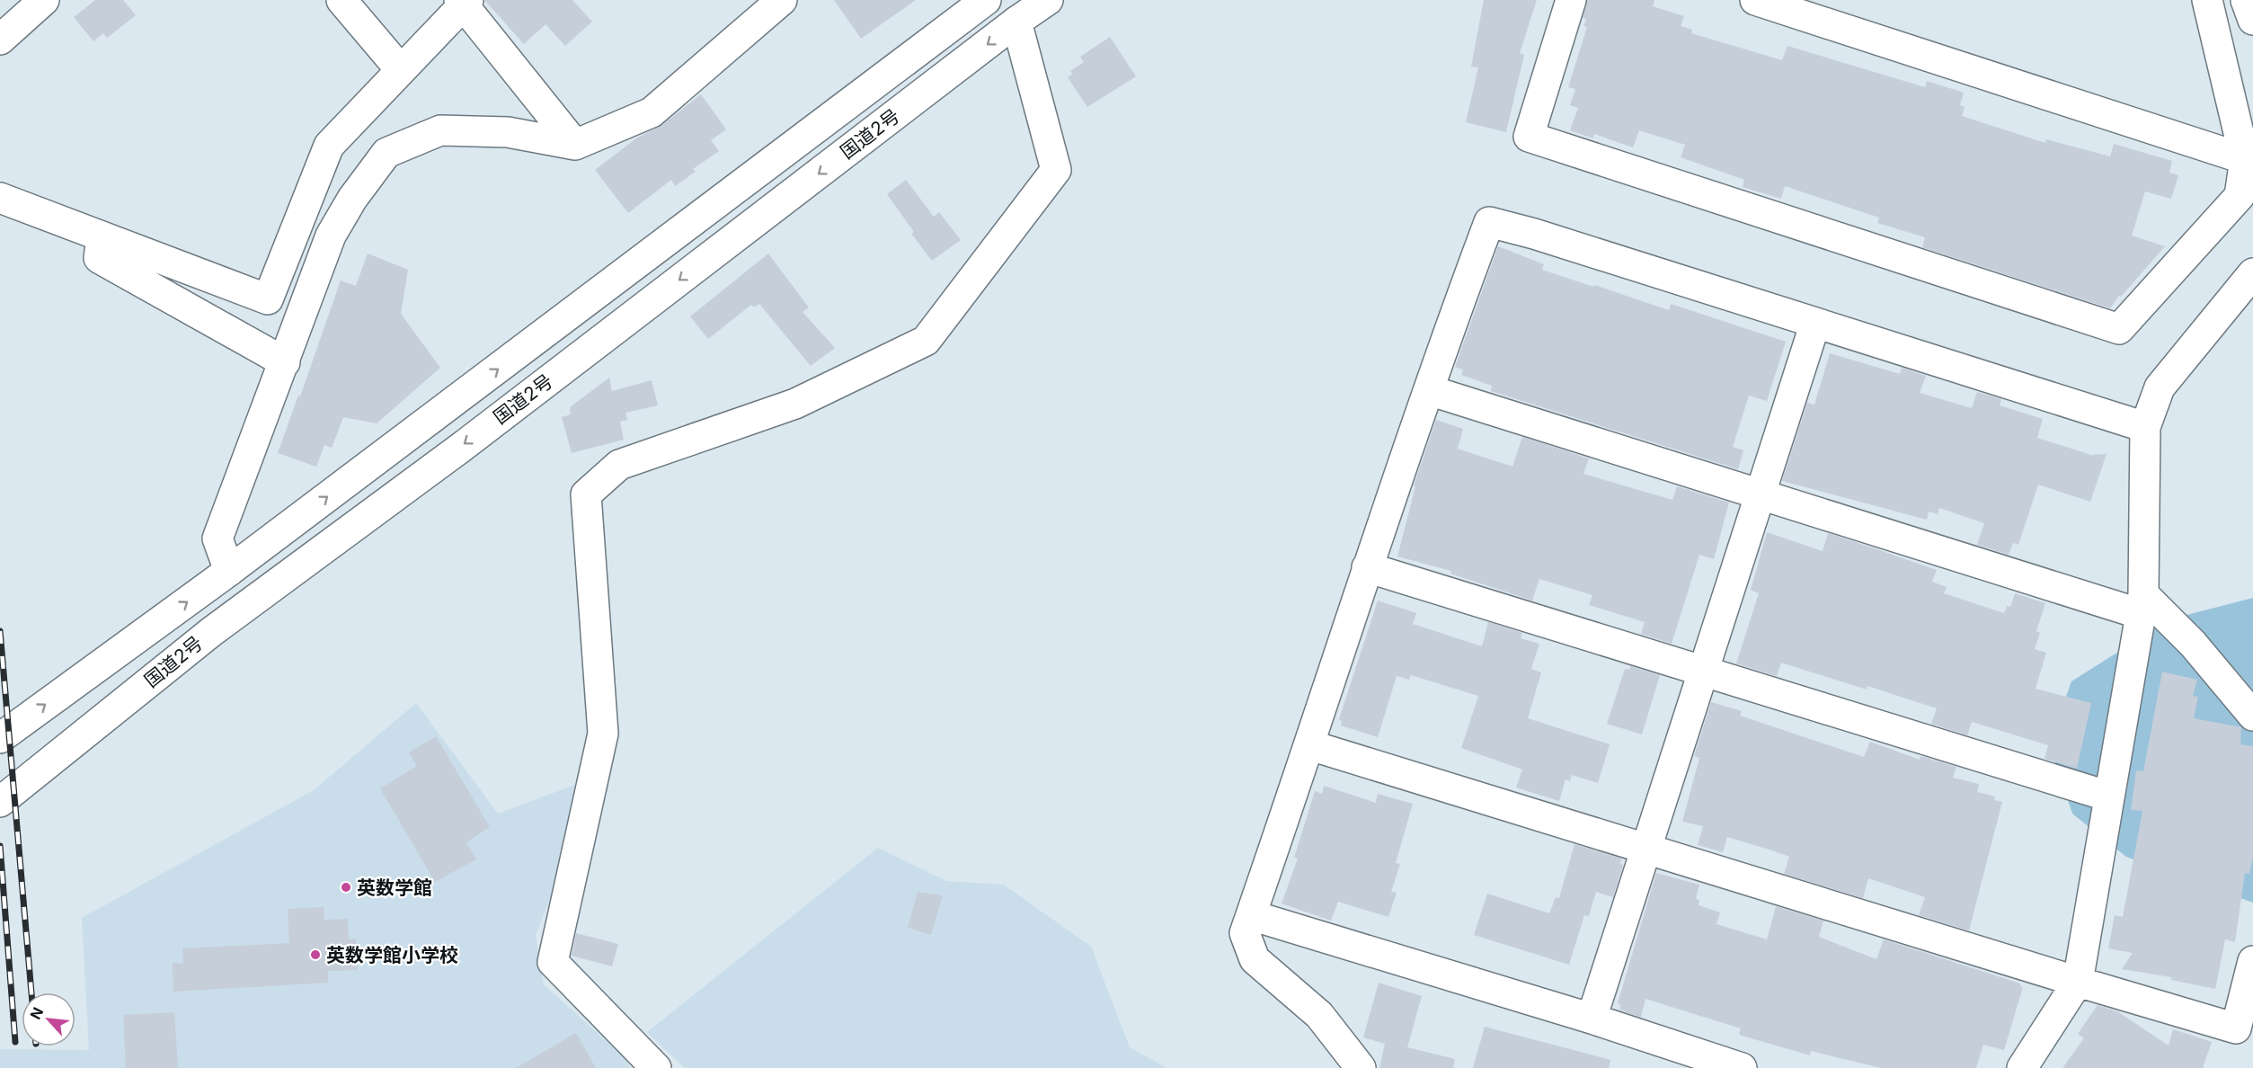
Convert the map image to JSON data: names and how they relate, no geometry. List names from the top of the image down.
{
  "streets": {
    "main road": ["国道2号"]
  },
  "places": ["英数学館", "英数学館小学校"],
  "north": "top left"
}
